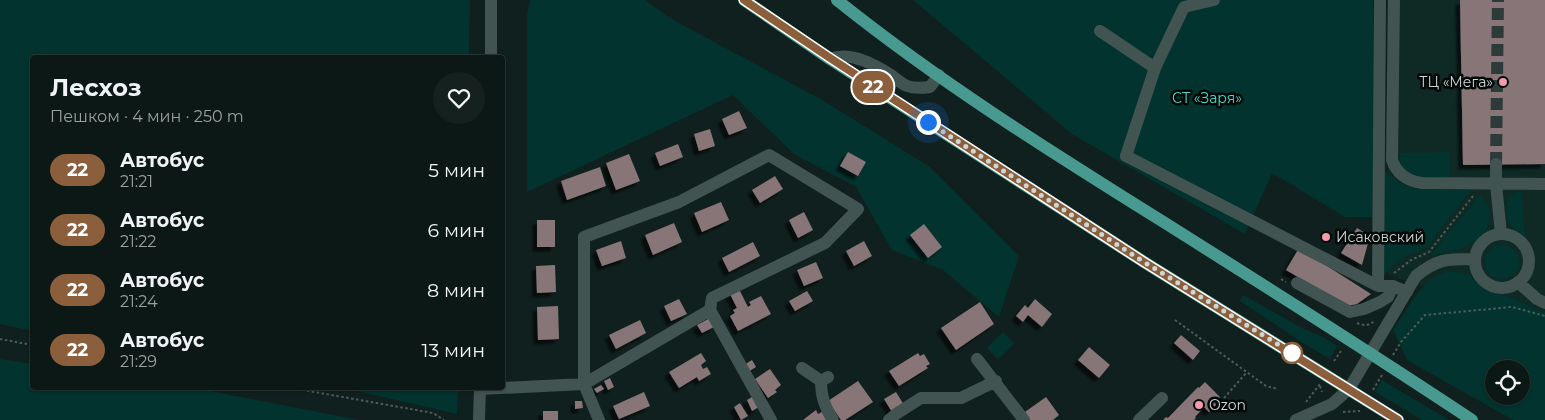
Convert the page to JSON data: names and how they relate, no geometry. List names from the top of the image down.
{
  "parks": ["СТ «Заря»"],
  "places": ["ТЦ «Мега»", "Исаковский", "Ozon"],
  "lines": ["bus line 22"],
  "page": {
    "on_map": "22",
    "heading": ["Лесхоз", "Пешком · 4 мин · 250 m"],
    "list": [
      {
        "mark": "22",
        "name": "Автобус",
        "note": "21:21",
        "value": "5 мин"
      },
      {
        "mark": "22",
        "name": "Автобус",
        "note": "21:22",
        "value": "6 мин"
      },
      {
        "mark": "22",
        "name": "Автобус",
        "note": "21:24",
        "value": "8 мин"
      },
      {
        "mark": "22",
        "name": "Автобус",
        "note": "21:29",
        "value": "13 мин"
      }
    ]
  }
}
